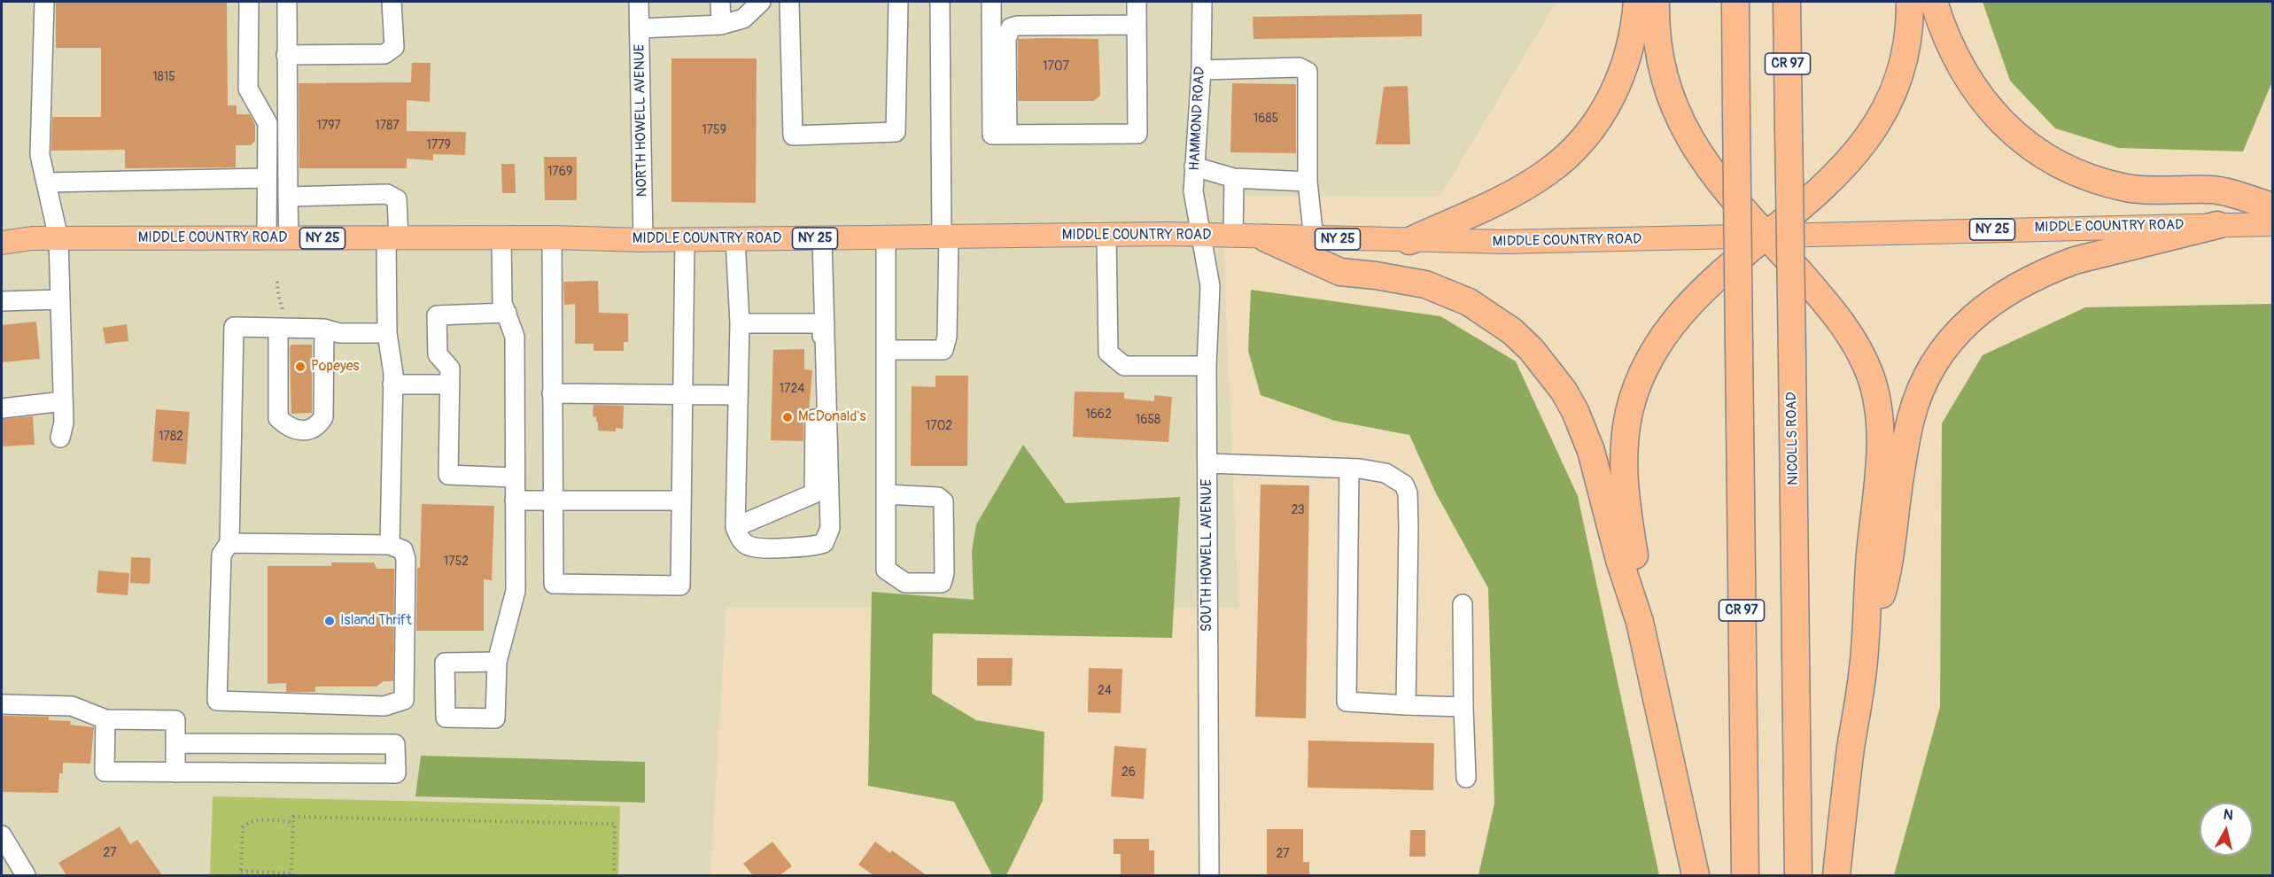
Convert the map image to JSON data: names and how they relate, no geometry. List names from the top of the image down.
{
  "streets": {
    "highway": ["CR 97", "NICOLLS ROAD"],
    "main road": ["MIDDLE COUNTRY ROAD", "NY 25"],
    "street": ["HAMMOND ROAD", "NORTH HOWELL AVENUE", "SOUTH HOWELL AVENUE"]
  },
  "crossings": [
    ["HAMMOND ROAD", "MIDDLE COUNTRY ROAD"],
    ["HAMMOND ROAD", "SOUTH HOWELL AVENUE"],
    ["NORTH HOWELL AVENUE", "MIDDLE COUNTRY ROAD"],
    ["MIDDLE COUNTRY ROAD", "SOUTH HOWELL AVENUE"]
  ],
  "places": ["Popeyes", "McDonald's", "Island Thrift"],
  "house_numbers": [
    "1707",
    "1815",
    "1685",
    "1797",
    "1787",
    "1759",
    "1779",
    "1769",
    "1724",
    "1662",
    "1658",
    "1702",
    "1782",
    "23",
    "1752",
    "24",
    "26",
    "27",
    "27"
  ],
  "north": "top"
}
